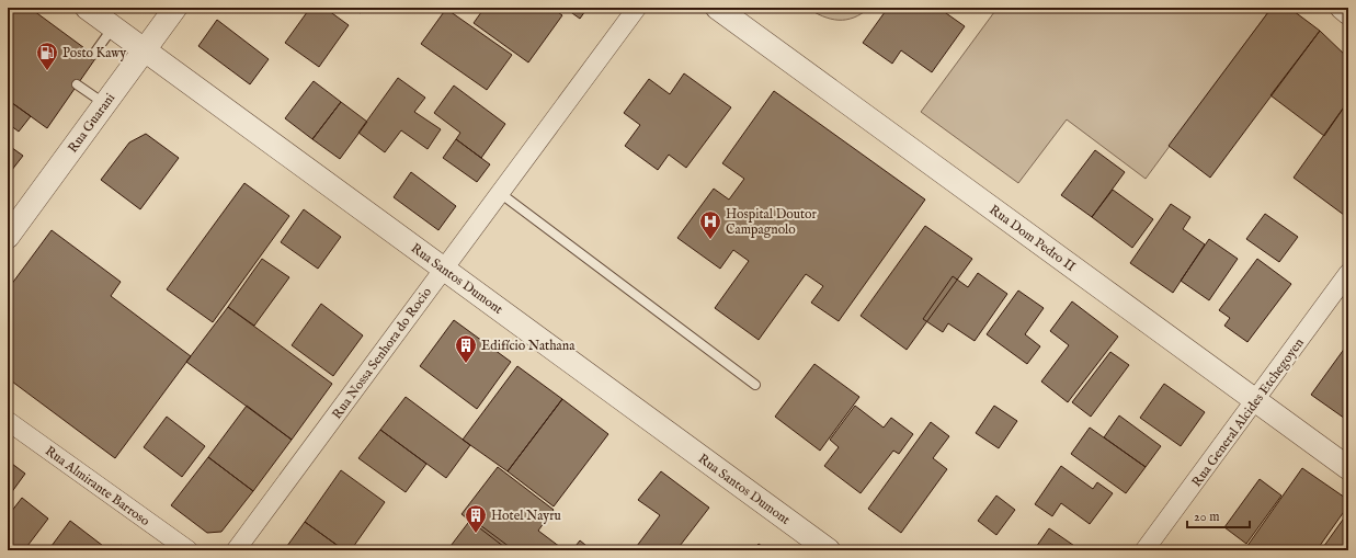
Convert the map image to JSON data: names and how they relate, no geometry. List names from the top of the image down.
{
  "streets": {
    "street": [
      "Rua Guarani",
      "Rua Dom Pedro II",
      "Rua Santos Dumont",
      "Rua Nossa Senhora do Rocio",
      "Rua General Alcides Etchegoyen",
      "Rua Almirante Barroso"
    ]
  },
  "crossings": [
    ["Rua Guarani", "Rua Santos Dumont"],
    ["Rua Dom Pedro II", "Rua General Alcides Etchegoyen"],
    ["Rua Santos Dumont", "Rua Nossa Senhora do Rocio"]
  ],
  "places": {
    "fuel station": ["Posto Kawy"],
    "hospital": ["Hospital Doutor Campagnolo"],
    "building": ["Edifício Nathana", "Hotel Nayru"]
  },
  "scale_bar": "20 m"
}
